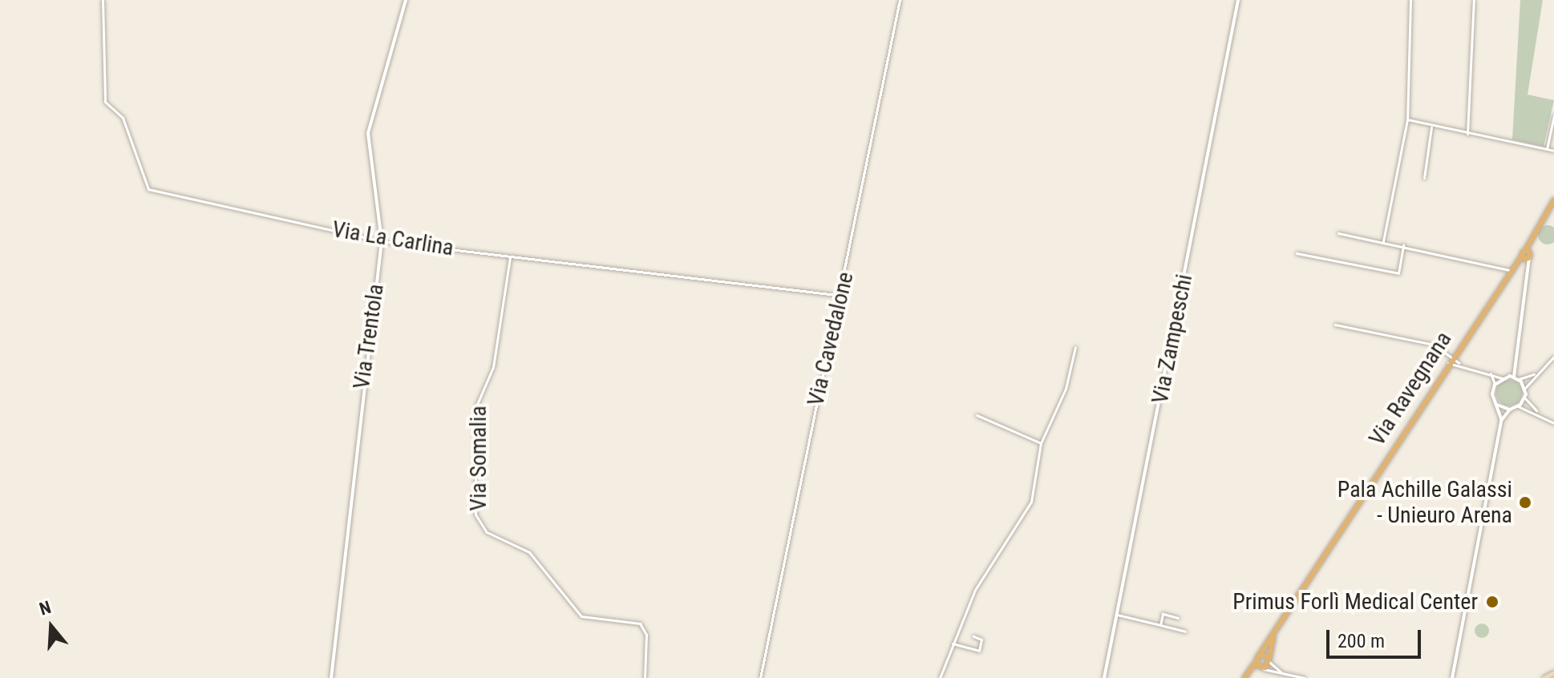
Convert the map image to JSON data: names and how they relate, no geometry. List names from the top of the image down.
{
  "streets": {
    "main road": ["Via Ravegnana"],
    "street": [
      "Via La Carlina",
      "Via Trentola",
      "Via Cavedalone",
      "Via Zampeschi",
      "Via Somalia"
    ]
  },
  "crossings": [
    ["Via La Carlina", "Via Trentola"],
    ["Via La Carlina", "Via Cavedalone"],
    ["Via La Carlina", "Via Somalia"]
  ],
  "places": ["Pala Achille Galassi - Unieuro Arena", "Primus Forlì Medical Center"],
  "scale_bar": "200 m",
  "north": "top"
}
